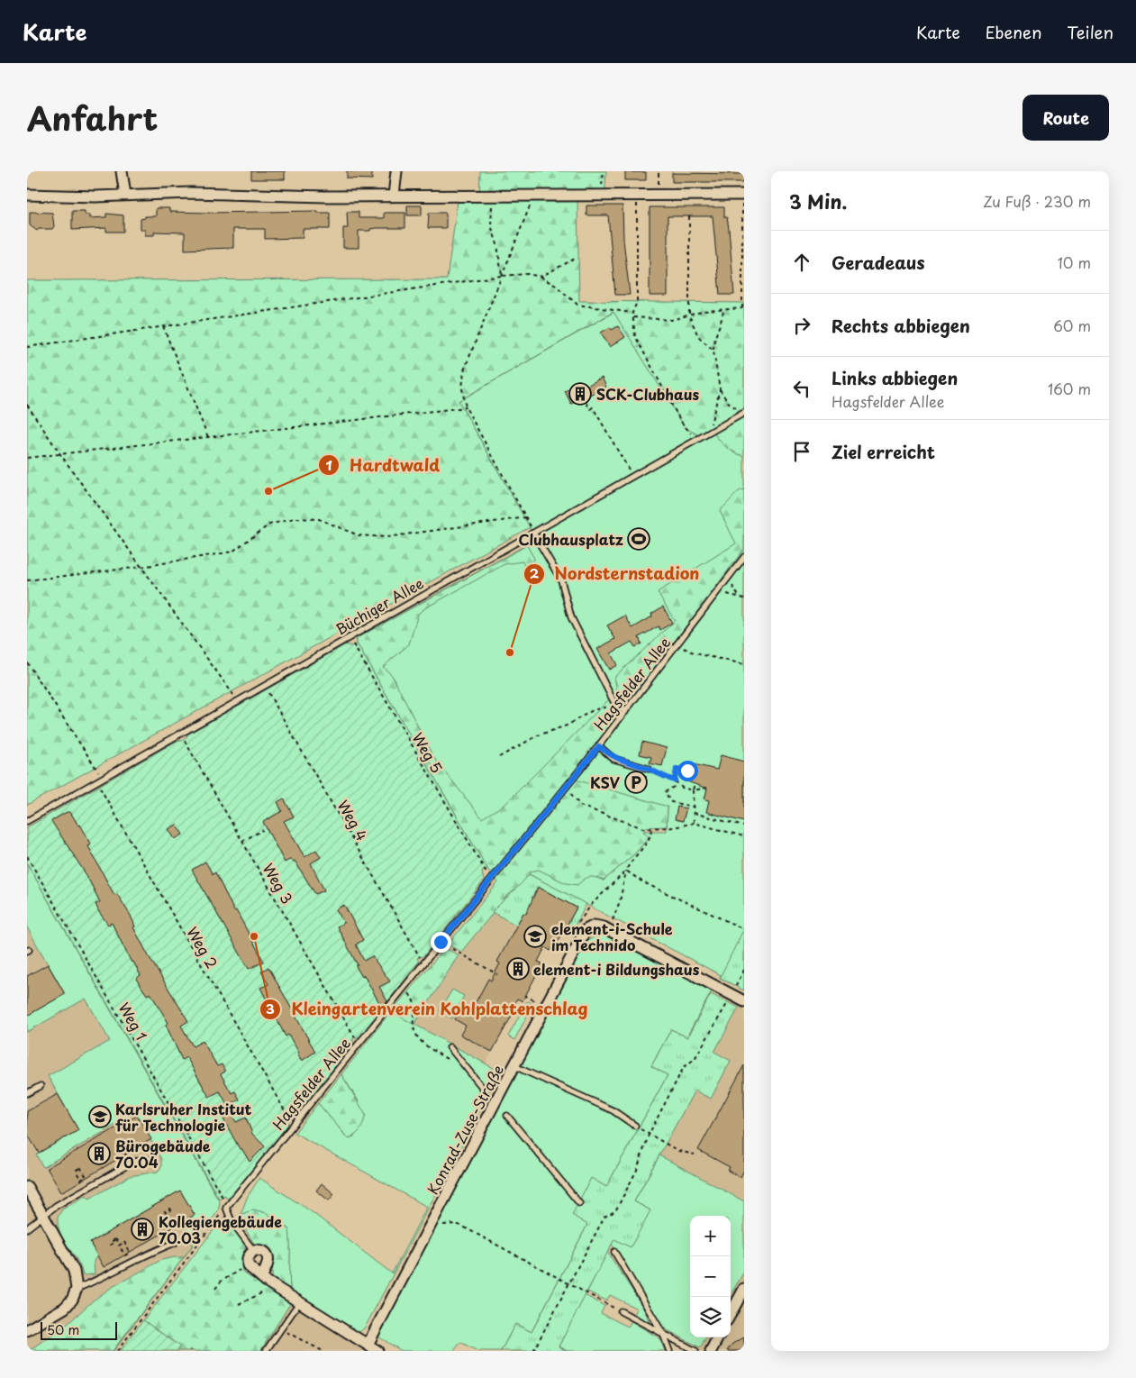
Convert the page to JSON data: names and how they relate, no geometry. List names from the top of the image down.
{
  "streets": {
    "street": ["Konrad-Zuse-Straße"],
    "lane": ["Büchiger Allee", "Hagsfelder Allee"],
    "path": [
      "Weg 5",
      "Weg 4",
      "Weg 3",
      "Weg 2",
      "Weg 1"
    ]
  },
  "crossings": [
    ["Büchiger Allee", "Weg 4"],
    ["Hagsfelder Allee", "Weg 4"]
  ],
  "places": {
    "building": [
      "SCK-Clubhaus",
      "element-i Bildungshaus",
      "Bürogebäude 70.04",
      "Kollegiengebäude 70.03"
    ],
    "other": ["Hardtwald", "Nordsternstadion", "Kleingartenverein Kohlplattenschlag"],
    "sports": ["Clubhausplatz"],
    "parking": ["KSV"],
    "school or university": ["element-i-Schule im Technido", "Karlsruher Institut für Technologie"]
  },
  "scale_bar": "50 m",
  "page": {
    "header": "Karte",
    "nav": ["Karte", "Ebenen", "Teilen"],
    "title": "Anfahrt",
    "buttons": "Route",
    "heading": ["3 Min.", "Zu Fuß · 230 m"],
    "list": [
      ["Geradeaus", "10 m"],
      ["Rechts abbiegen", "60 m"],
      ["Links abbiegen", "Hagsfelder Allee", "160 m"],
      "Ziel erreicht"
    ],
    "map_buttons": ["+", "−"],
    "scale": "50 m"
  }
}
